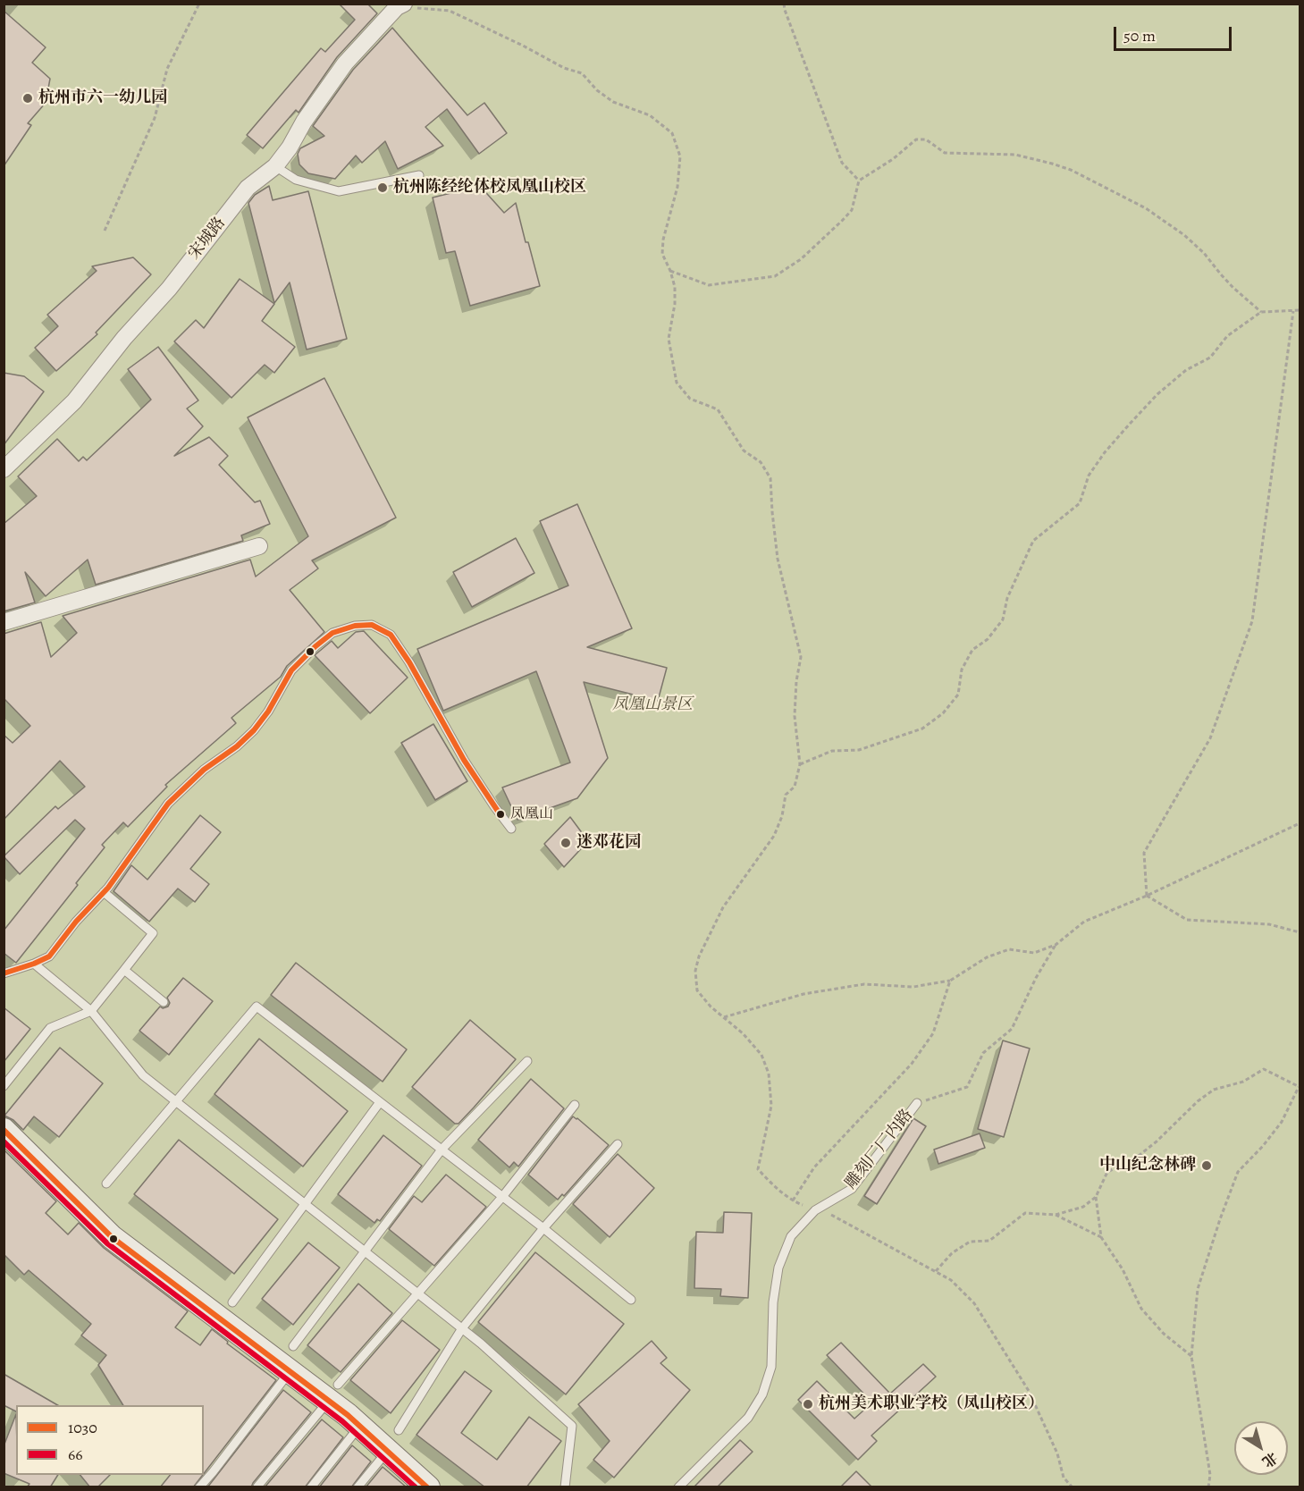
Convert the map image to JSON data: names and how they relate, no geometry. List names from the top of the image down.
{
  "streets": {
    "street": ["宋城路"],
    "lane": ["雕刻厂厂内路"]
  },
  "parks": ["凤凰山景区"],
  "places": [
    "杭州市六一幼儿园",
    "杭州陈经纶体校凤凰山校区",
    "凤凰山",
    "迷邓花园",
    "中山纪念林碑",
    "杭州美术职业学校（凤山校区）"
  ],
  "lines": ["transit line 1030", "transit line 66"],
  "legend": ["1030", "66"],
  "scale_bar": "50 m",
  "north": "bottom right"
}
